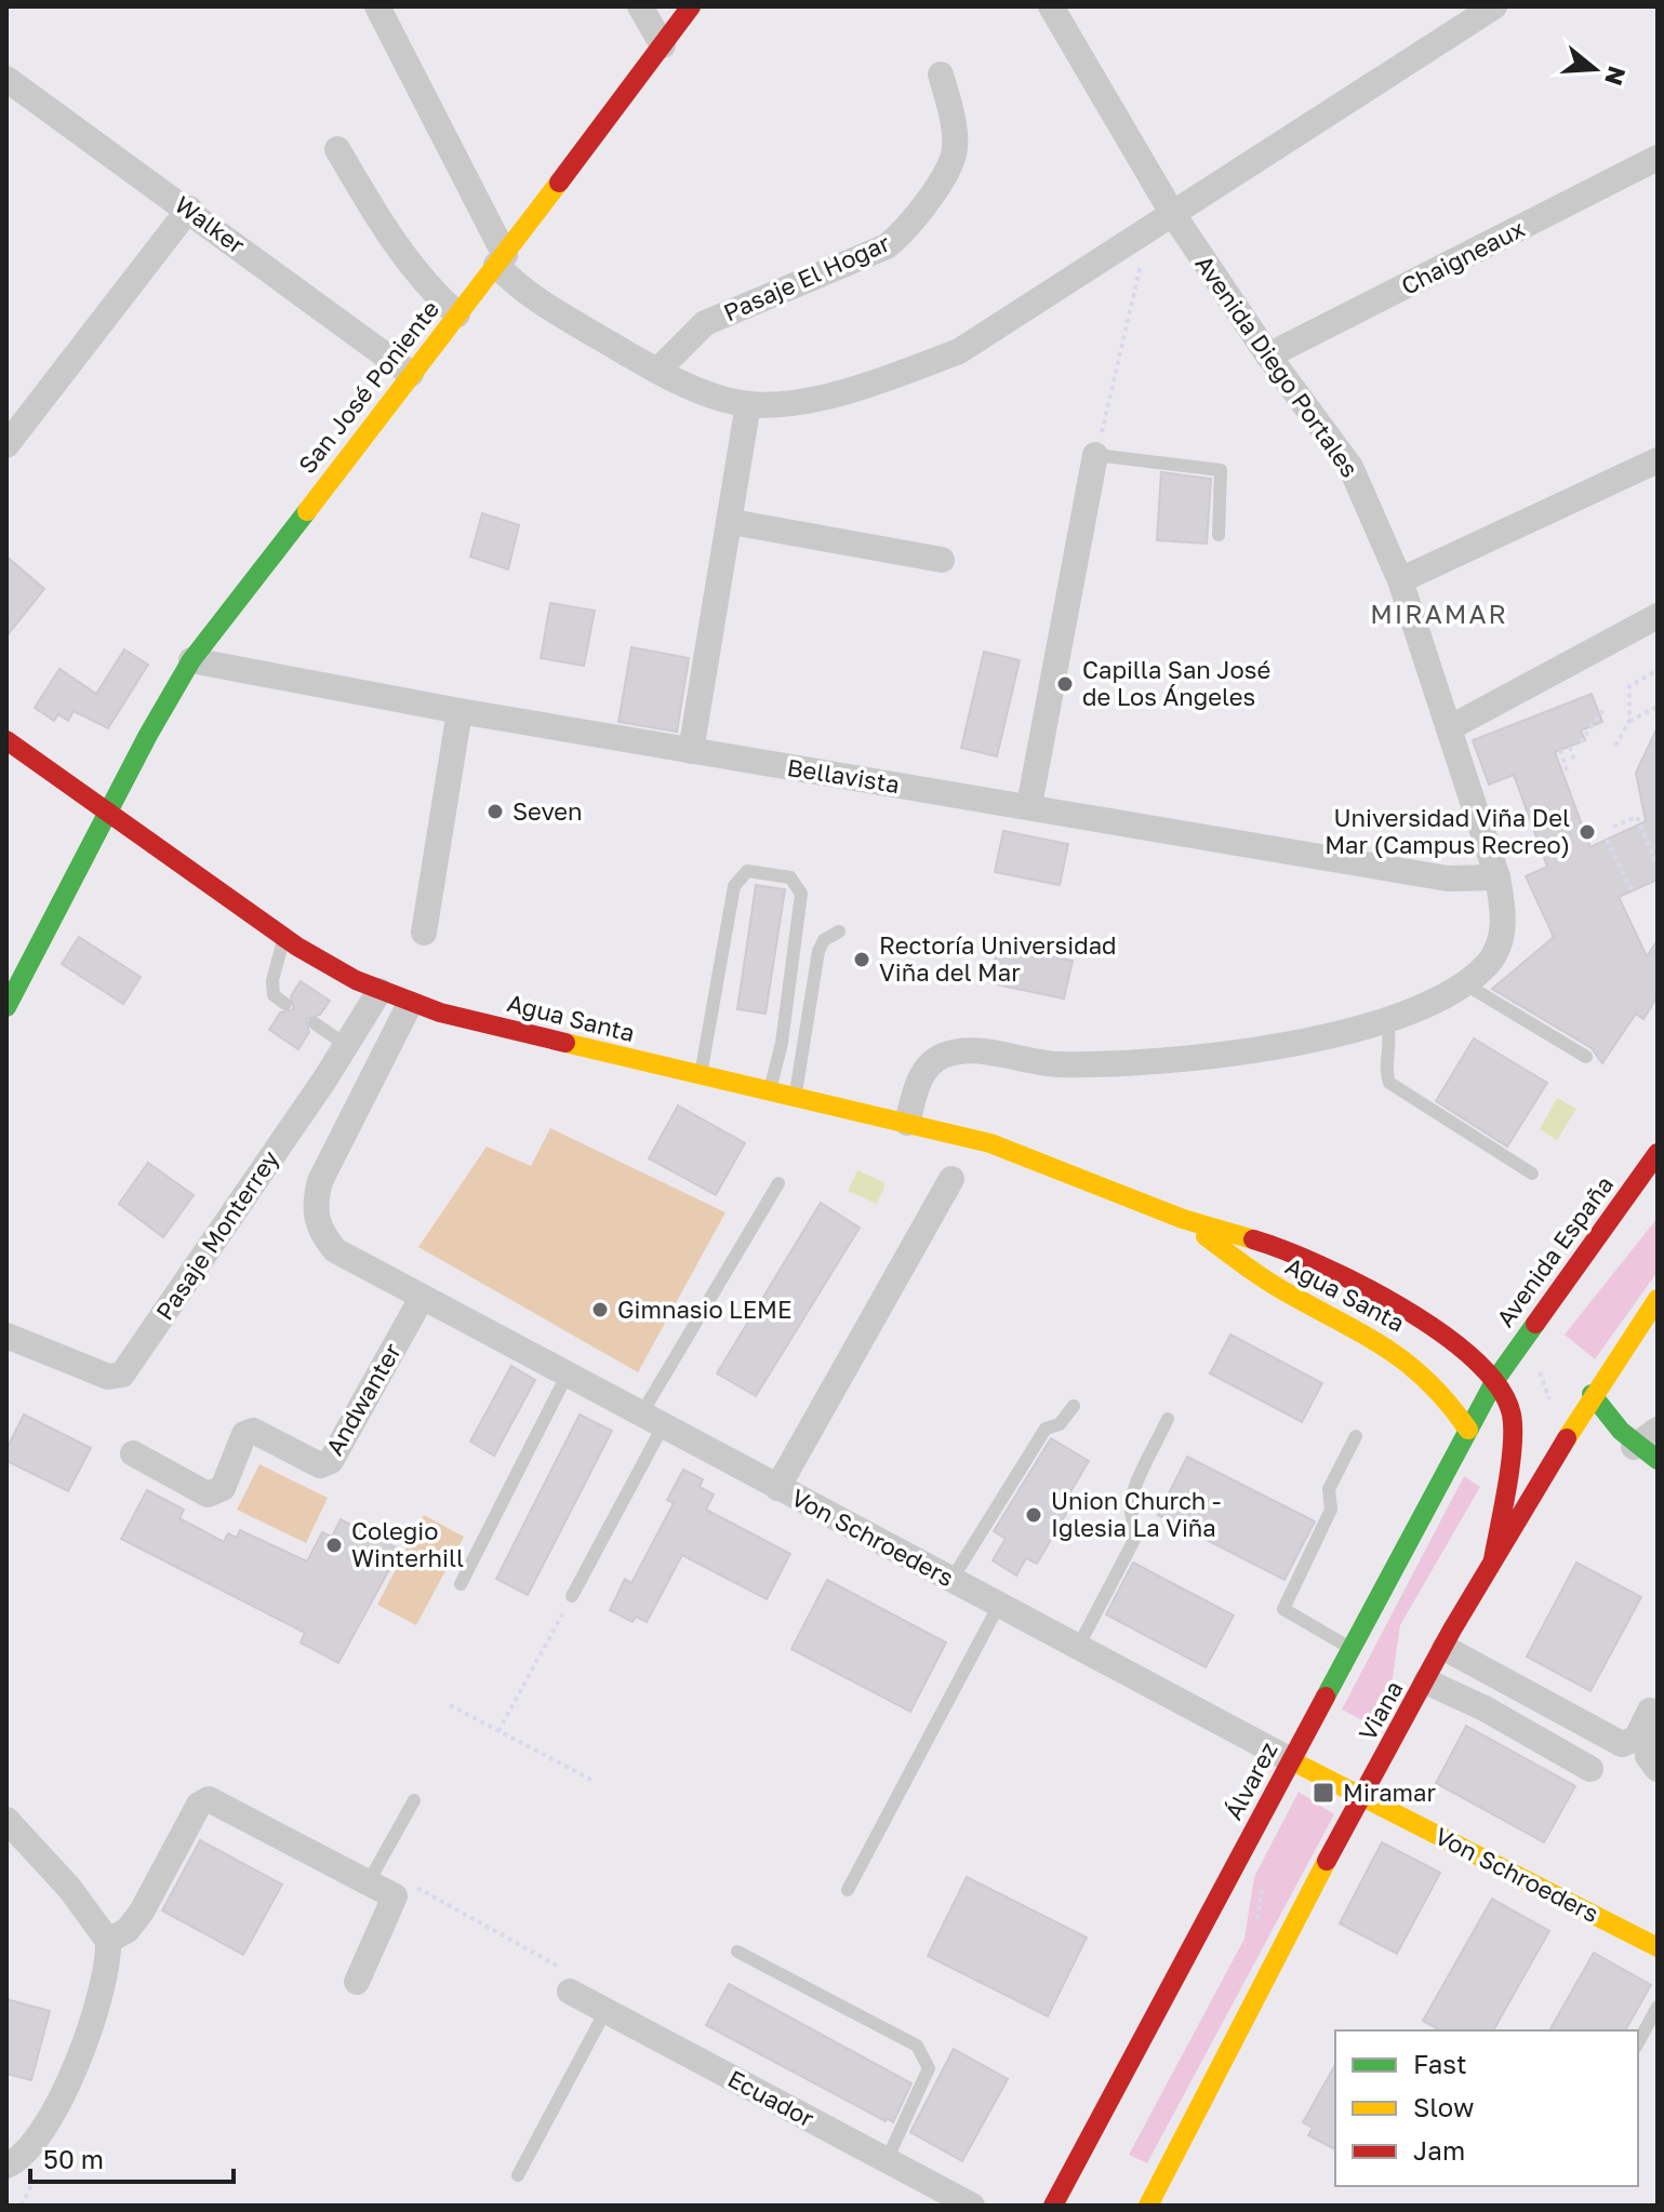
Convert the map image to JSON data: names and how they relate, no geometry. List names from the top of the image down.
{
  "streets": {
    "main road": [
      "San José Poniente",
      "Agua Santa",
      "Avenida España",
      "Von Schroeders",
      "Viana",
      "Álvarez"
    ],
    "street": [
      "Walker",
      "Chaigneaux",
      "Pasaje El Hogar",
      "Avenida Diego Portales",
      "Bellavista",
      "Pasaje Monterrey",
      "Andwanter",
      "Ecuador"
    ]
  },
  "crossings": [
    ["Walker", "San José Poniente"],
    ["Chaigneaux", "Avenida Diego Portales"],
    ["Avenida Diego Portales", "Bellavista"],
    ["Avenida Diego Portales", "Agua Santa"],
    ["San José Poniente", "Bellavista"],
    ["San José Poniente", "Agua Santa"],
    ["Agua Santa", "Pasaje Monterrey"],
    ["Agua Santa", "Avenida España"],
    ["Agua Santa", "Von Schroeders"],
    ["Agua Santa", "Álvarez"],
    ["Avenida España", "Álvarez"],
    ["Andwanter", "Von Schroeders"],
    ["Von Schroeders", "Viana"],
    ["Von Schroeders", "Álvarez"]
  ],
  "districts": ["MIRAMAR"],
  "places": {
    "other": [
      "Capilla San José de Los Ángeles",
      "Seven",
      "Universidad Viña Del Mar (Campus Recreo)",
      "Rectoría Universidad Viña del Mar",
      "Gimnasio LEME",
      "Union Church - Iglesia La Viña",
      "Colegio Winterhill"
    ],
    "transit": ["Miramar"]
  },
  "legend": ["Fast", "Slow", "Jam"],
  "scale_bar": "50 m",
  "north": "right"
}
